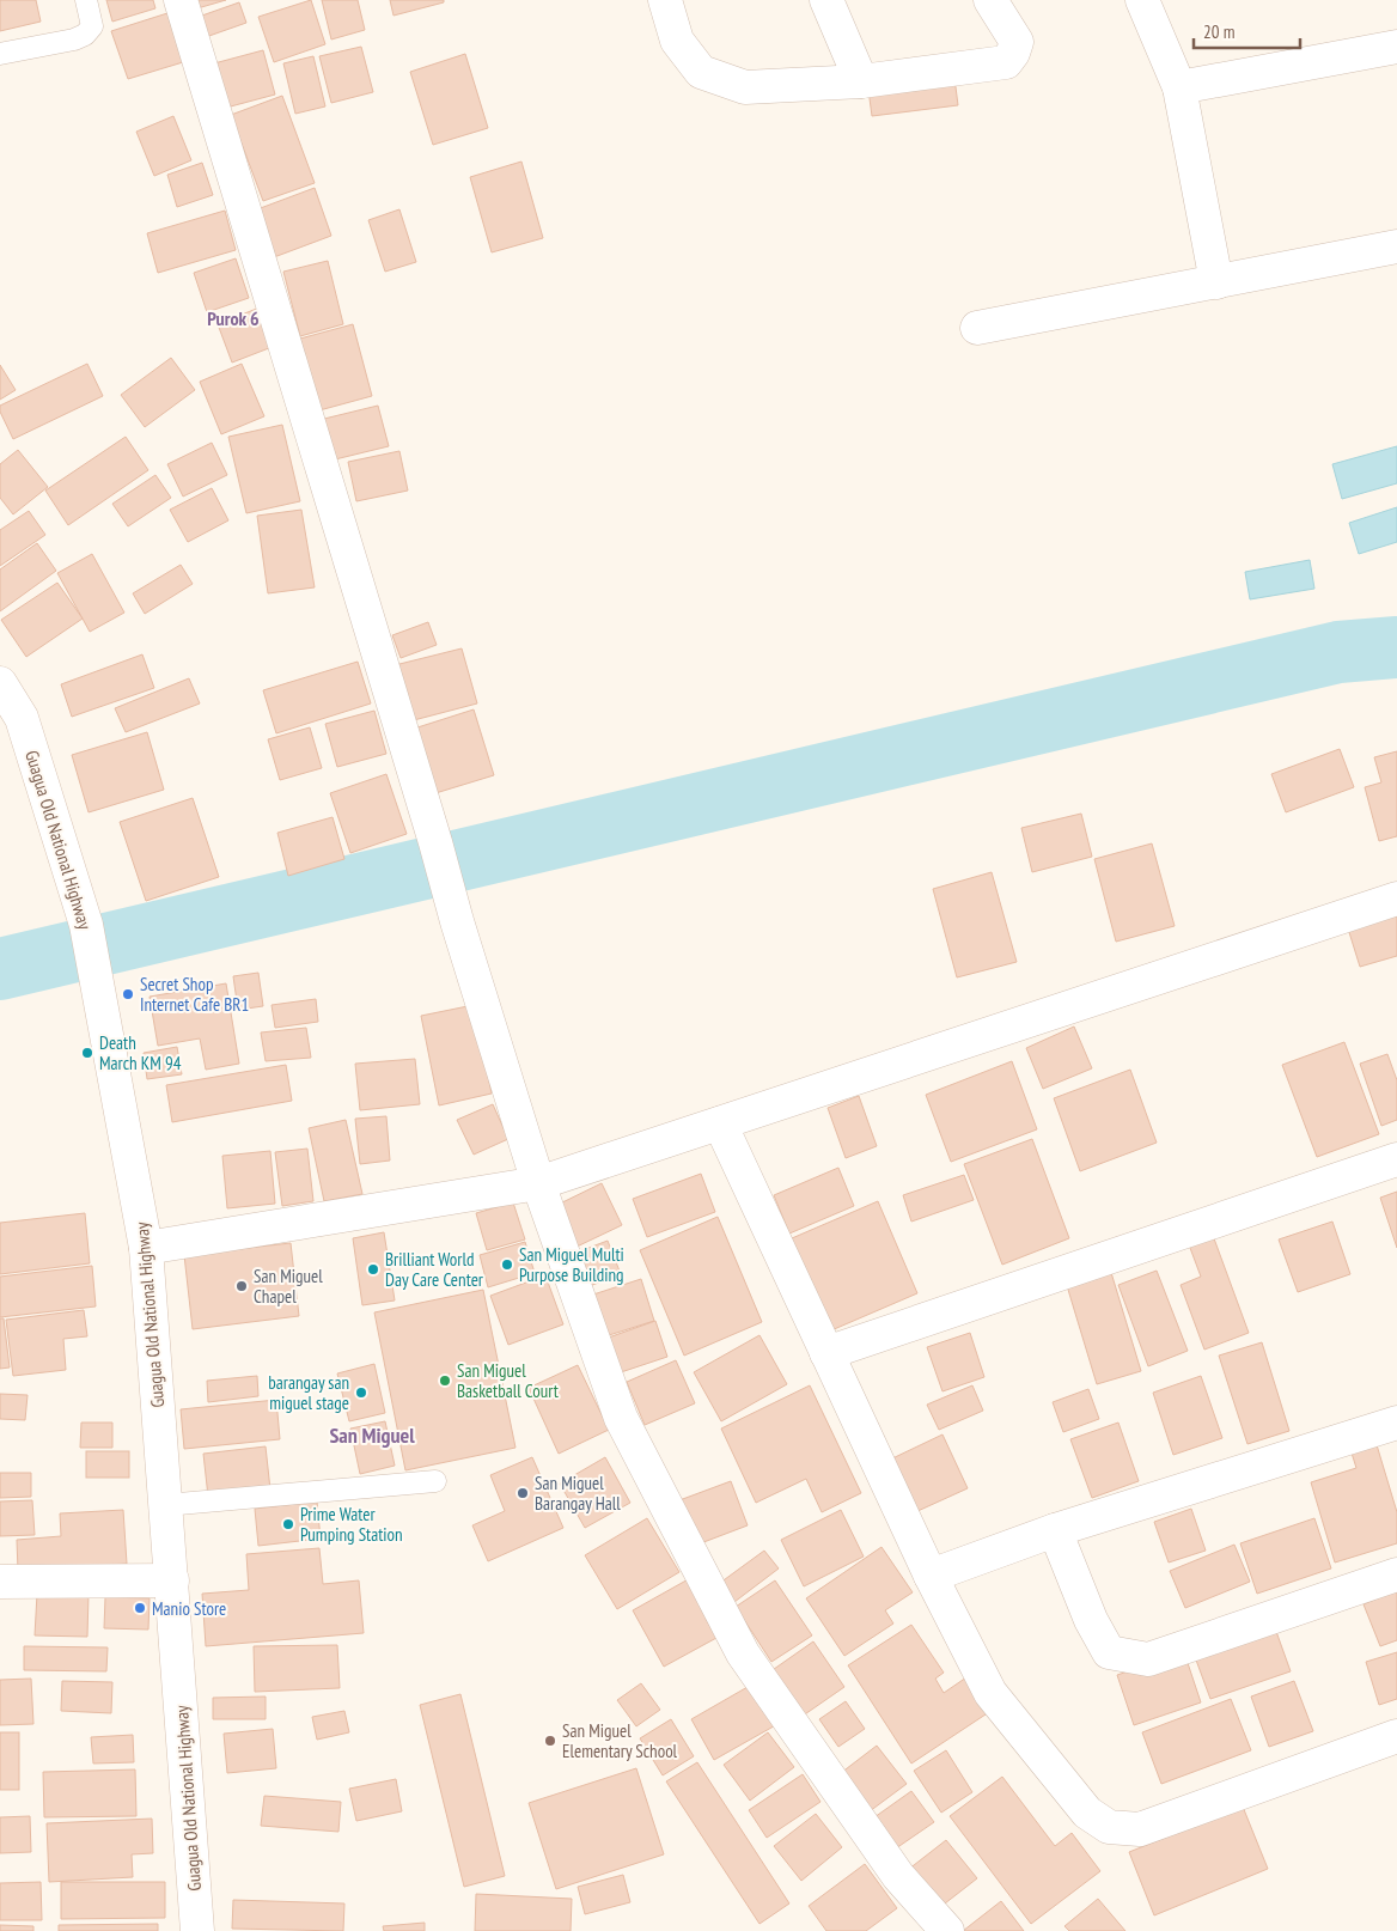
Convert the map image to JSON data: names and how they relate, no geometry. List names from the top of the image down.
{
  "streets": {
    "street": ["Guagua Old National Highway"]
  },
  "districts": ["Purok 6", "San Miguel"],
  "places": [
    "Secret Shop Internet Cafe BR1",
    "Death March KM 94",
    "San Miguel Multi Purpose Building",
    "Brilliant World Day Care Center",
    "San Miguel Chapel",
    "San Miguel Basketball Court",
    "barangay san miguel stage",
    "San Miguel Barangay Hall",
    "Prime Water Pumping Station",
    "Manio Store",
    "San Miguel Elementary School"
  ],
  "scale_bar": "20 m"
}
